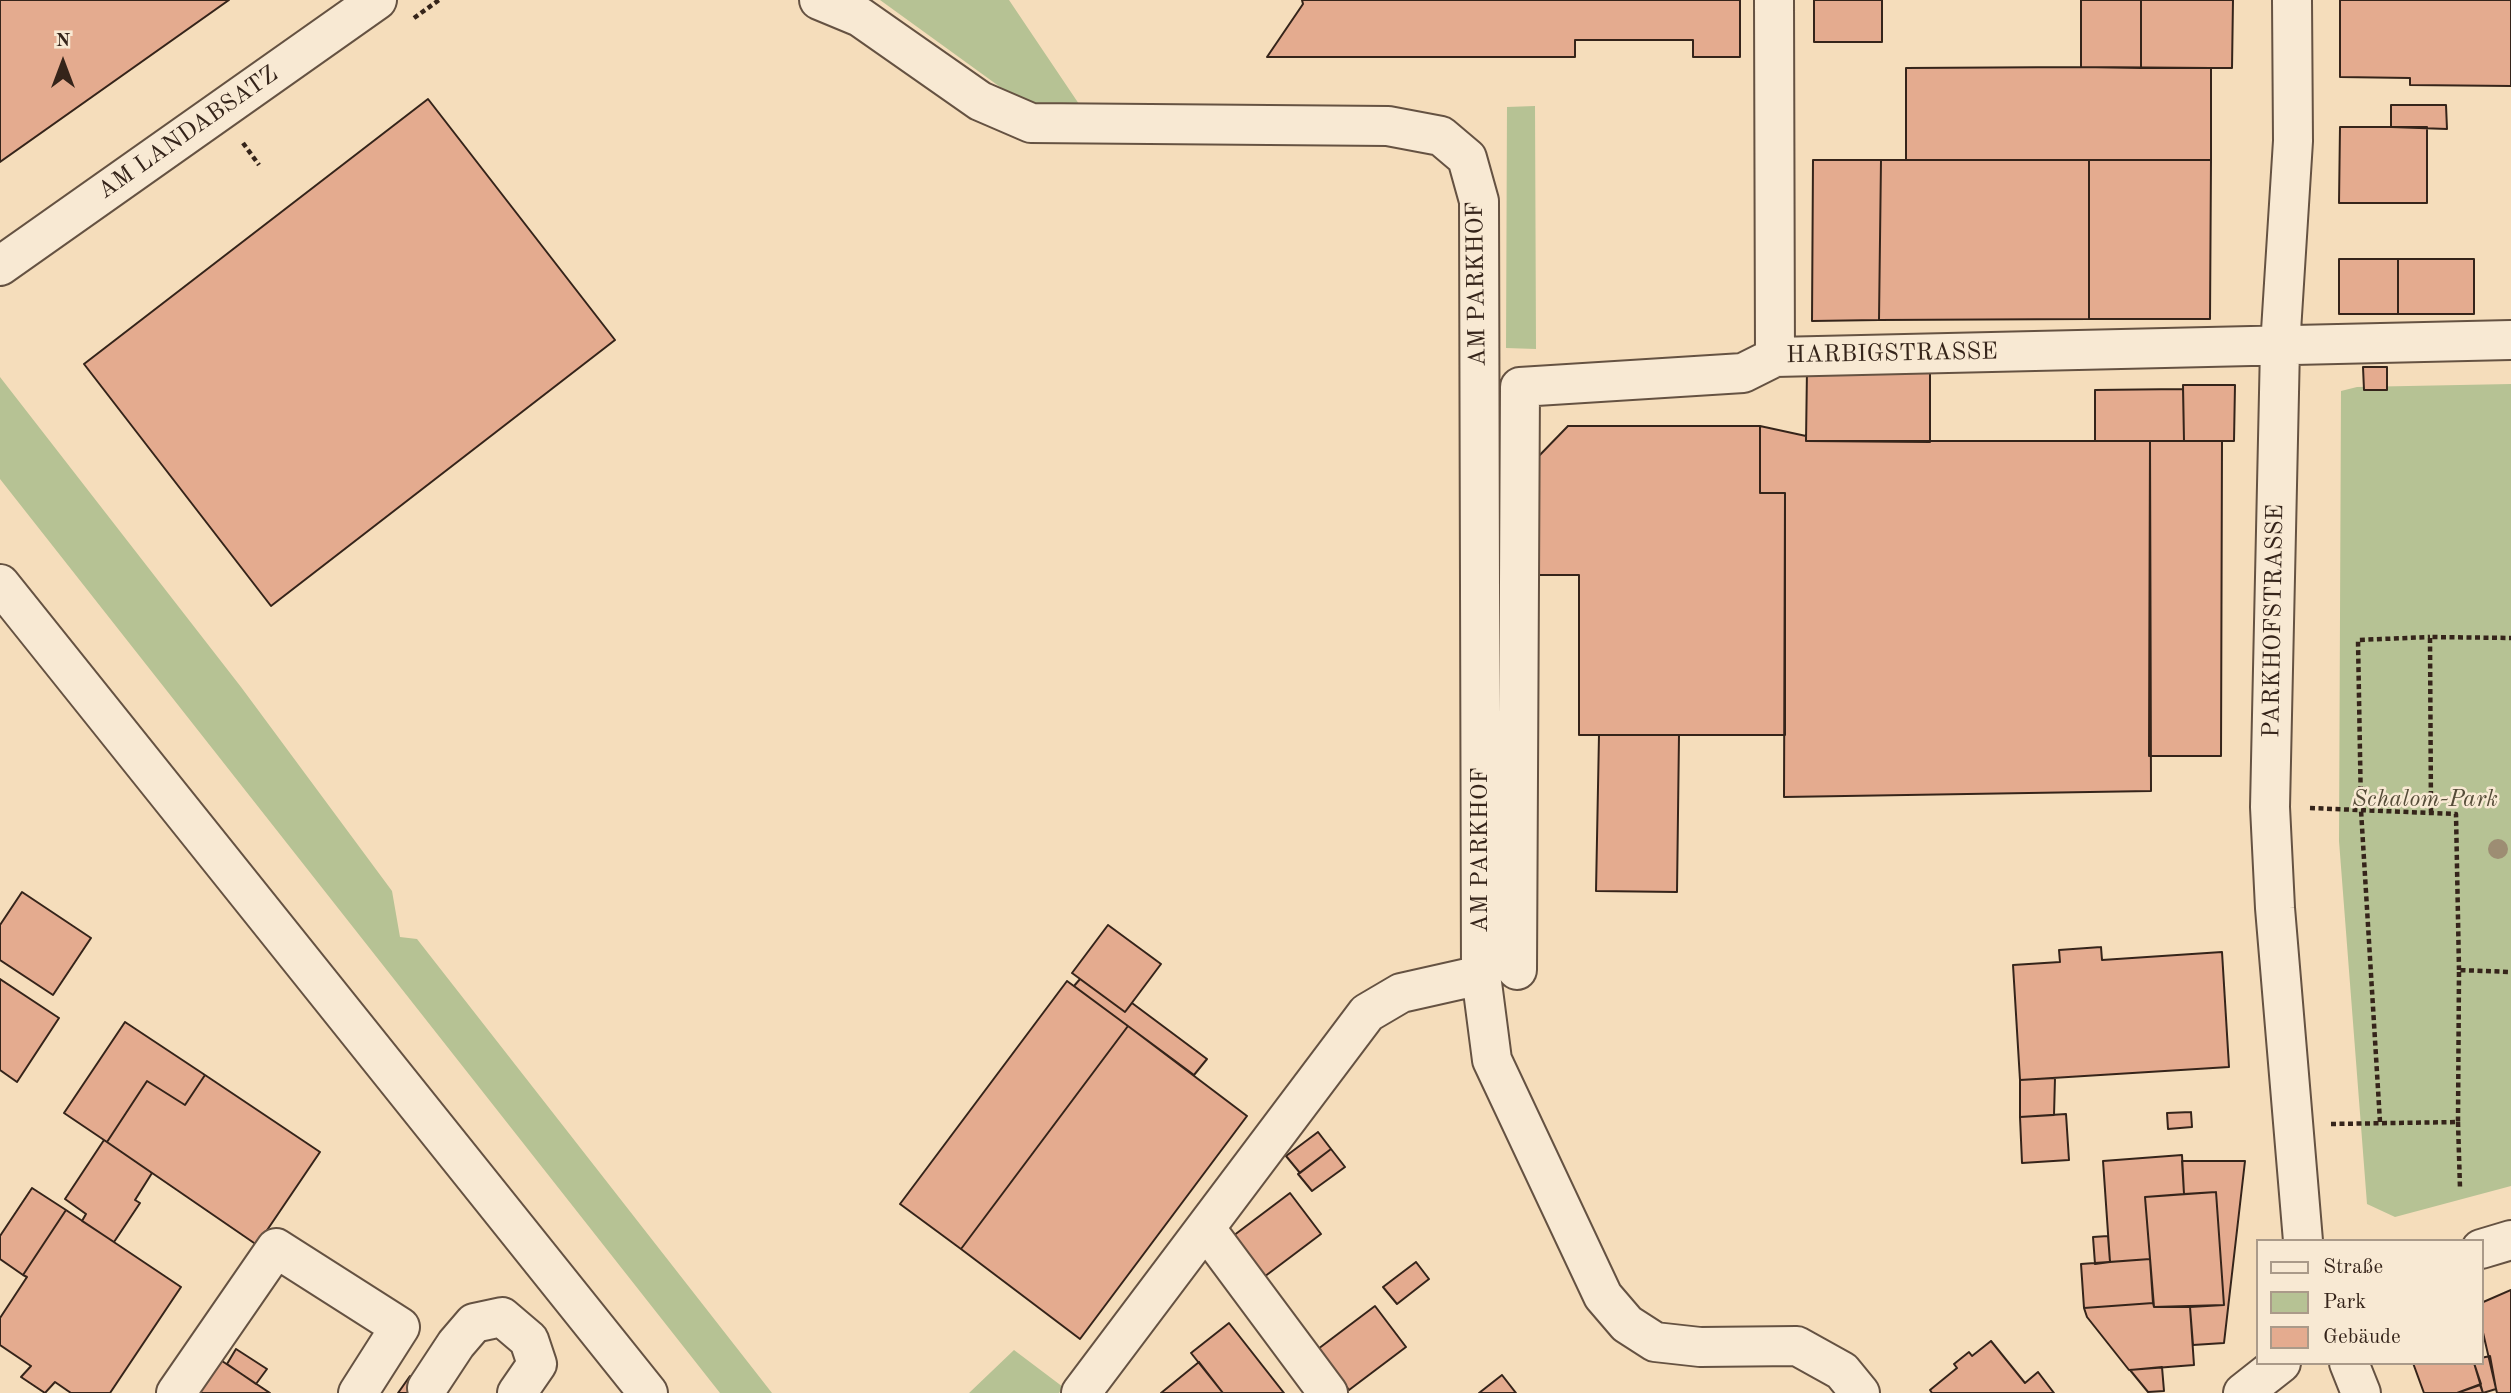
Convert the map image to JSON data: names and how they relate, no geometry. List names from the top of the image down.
{
  "streets": {
    "street": [
      "AM LANDABSATZ",
      "AM PARKHOF",
      "HARBIGSTRASSE",
      "PARKHOFSTRASSE"
    ]
  },
  "crossings": [
    ["HARBIGSTRASSE", "PARKHOFSTRASSE"]
  ],
  "parks": ["Schalom-Park"],
  "legend": ["Straße", "Park", "Gebäude"],
  "north": "top"
}
